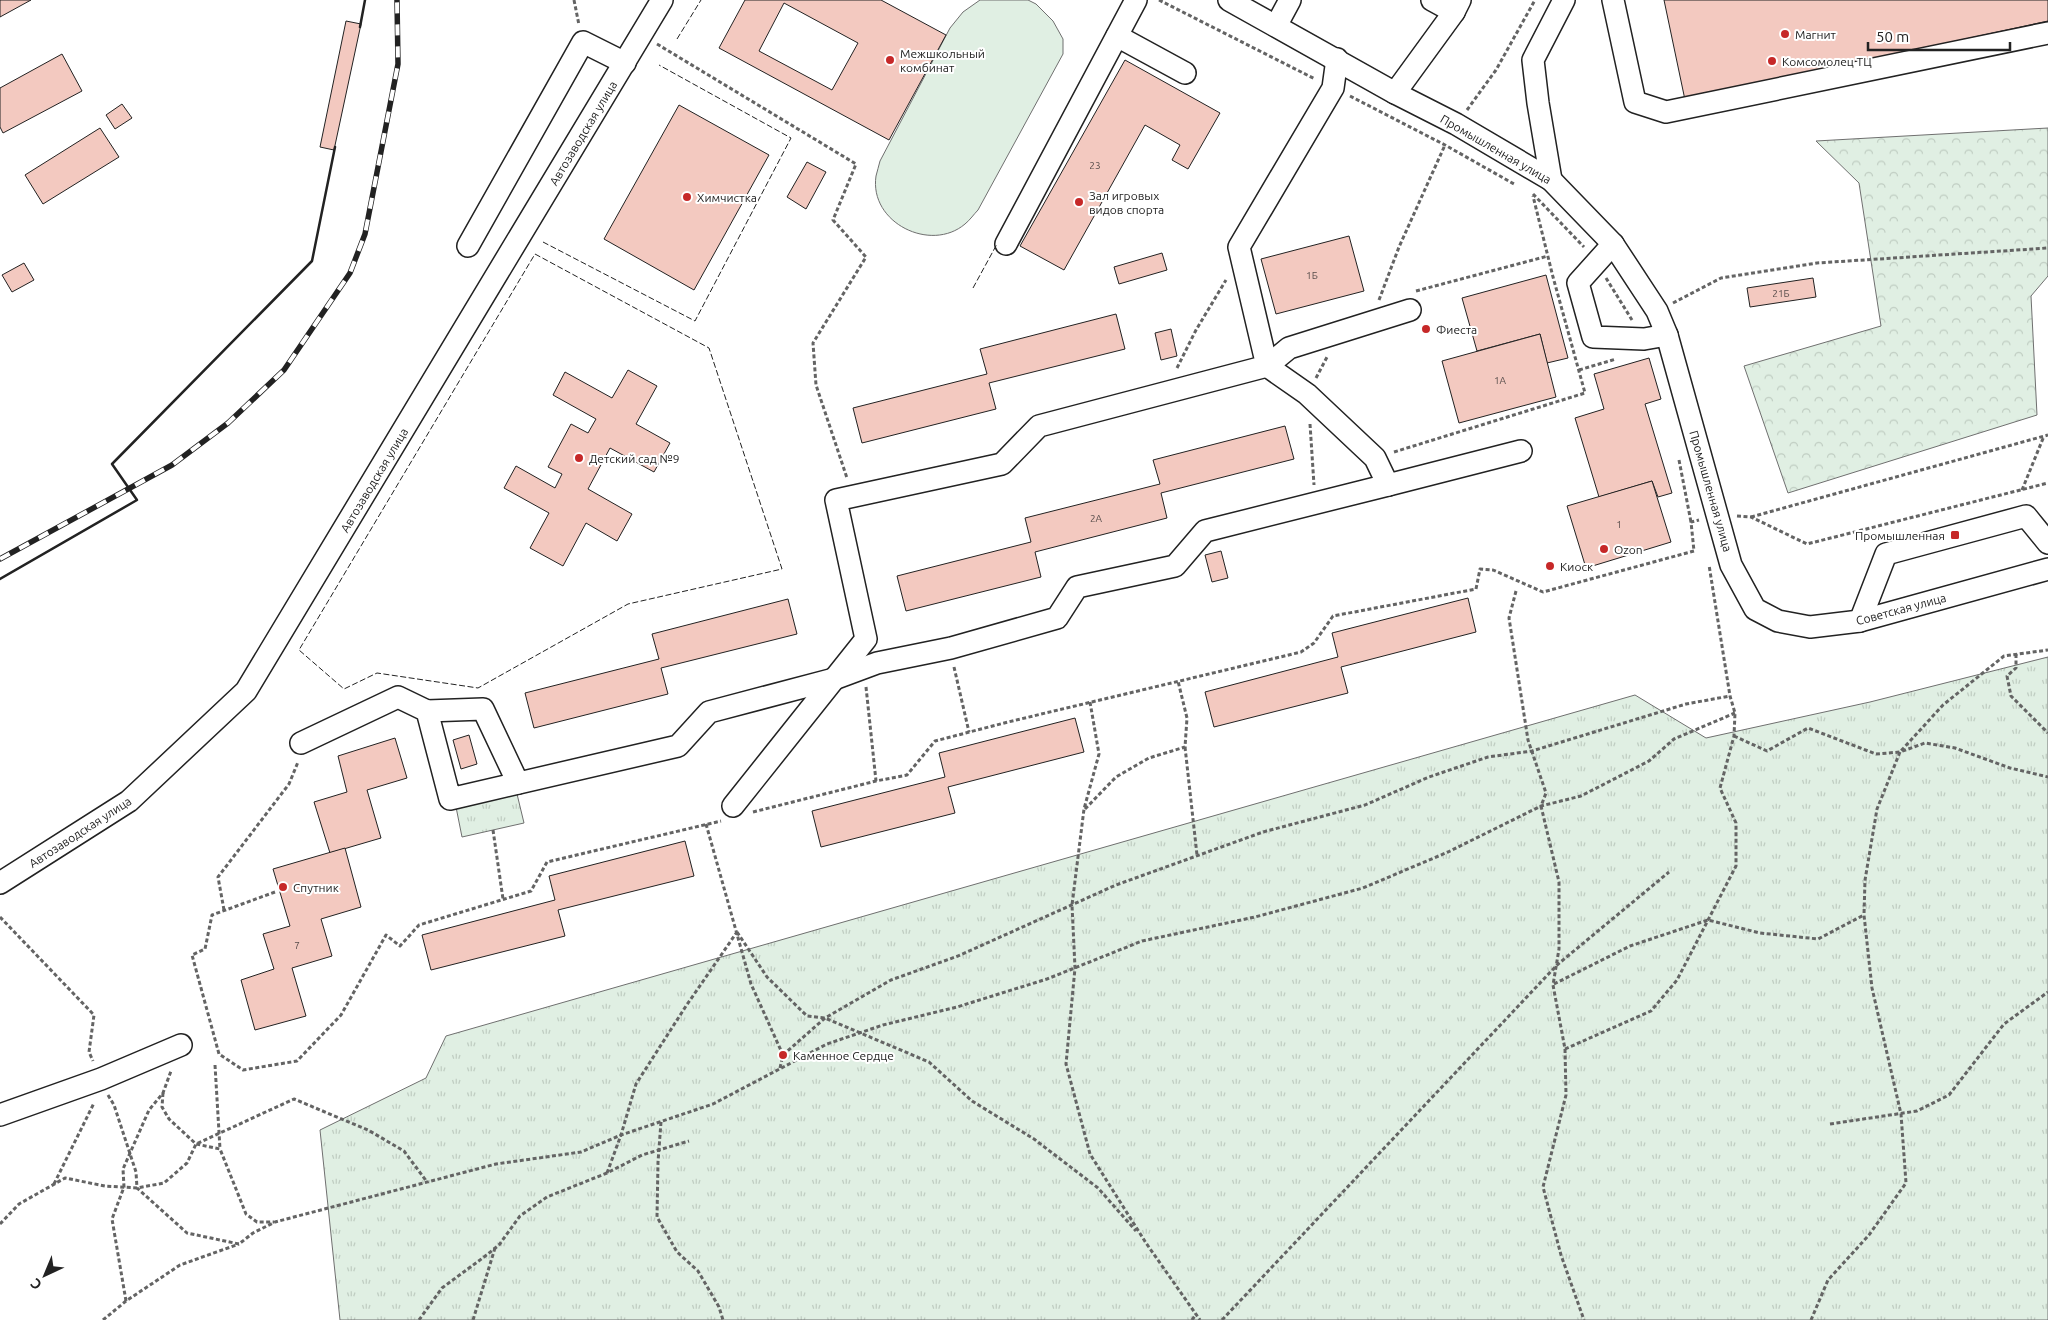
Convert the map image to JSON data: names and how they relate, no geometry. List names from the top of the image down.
{
  "streets": {
    "street": ["Автозаводская улица", "Промышленная улица", "Советская улица"]
  },
  "crossings": [
    ["Промышленная улица", "Советская улица"]
  ],
  "places": {
    "other": [
      "Магнит",
      "Межшкольный комбинат",
      "Комсомолец ТЦ",
      "Химчистка",
      "Зал игровых видов спорта",
      "Фиеста",
      "Детский сад №9",
      "Ozon",
      "Киоск",
      "Спутник",
      "Каменное Сердце"
    ],
    "transit": ["Промышленная"]
  },
  "house_numbers": [
    "23",
    "1Б",
    "21Б",
    "1А",
    "2А",
    "1",
    "7"
  ],
  "scale_bar": "50 m",
  "north": "bottom left"
}
